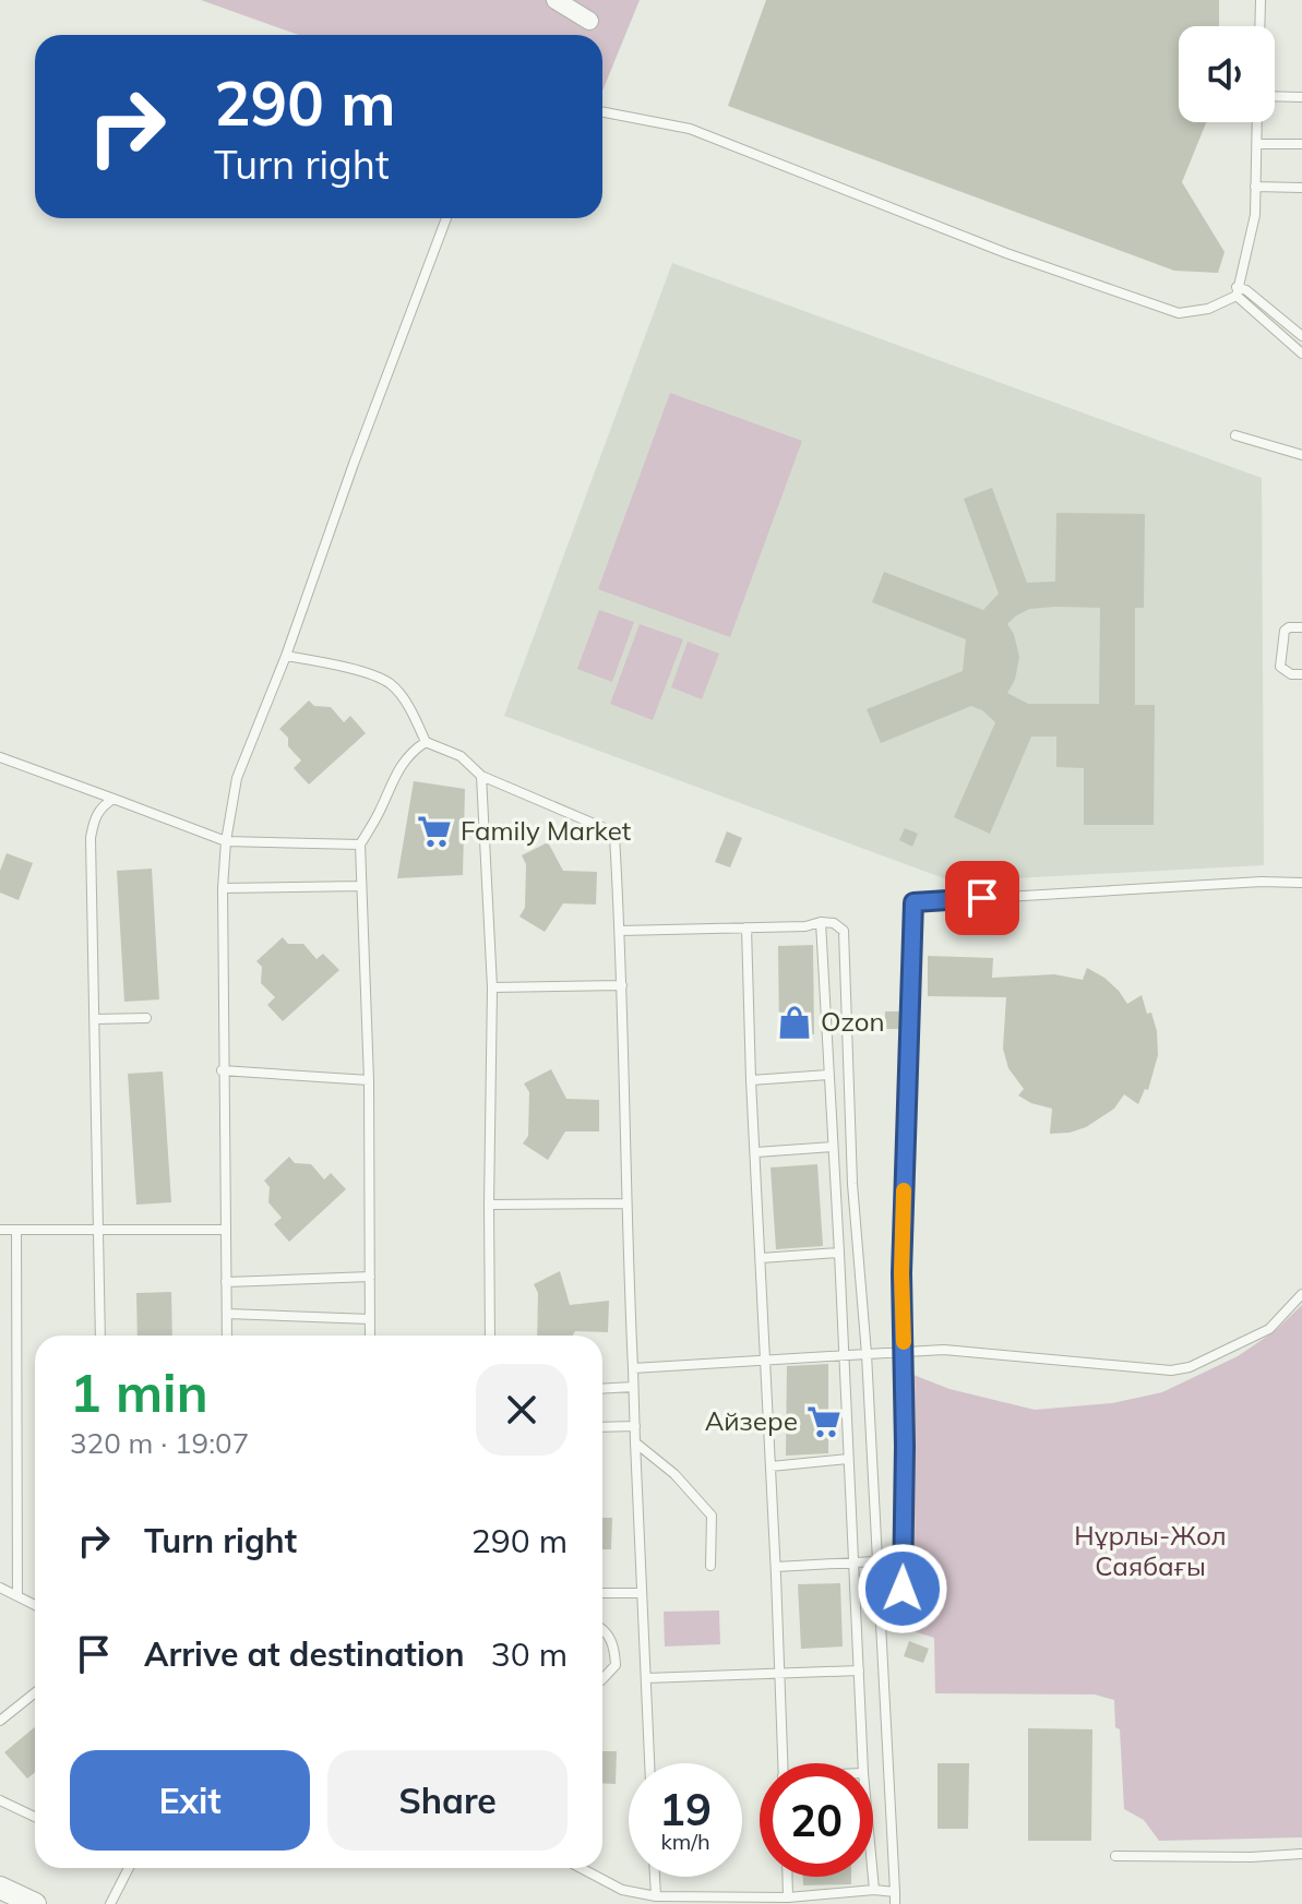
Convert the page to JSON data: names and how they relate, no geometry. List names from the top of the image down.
{
  "parks": ["Нұрлы-Жол Саябағы"],
  "places": {
    "supermarket": ["Family Market", "Айзере"],
    "shop": ["Ozon"]
  },
  "page": {
    "turn": ["290 m", "Turn right"],
    "heading": ["1 min", "320 m · 19:07"],
    "list": [
      {
        "name": "Turn right",
        "value": "290 m"
      },
      {
        "name": "Arrive at destination",
        "value": "30 m"
      }
    ],
    "buttons": ["Exit", "Share"],
    "speed": "19 km/h",
    "limit": "20"
  }
}
